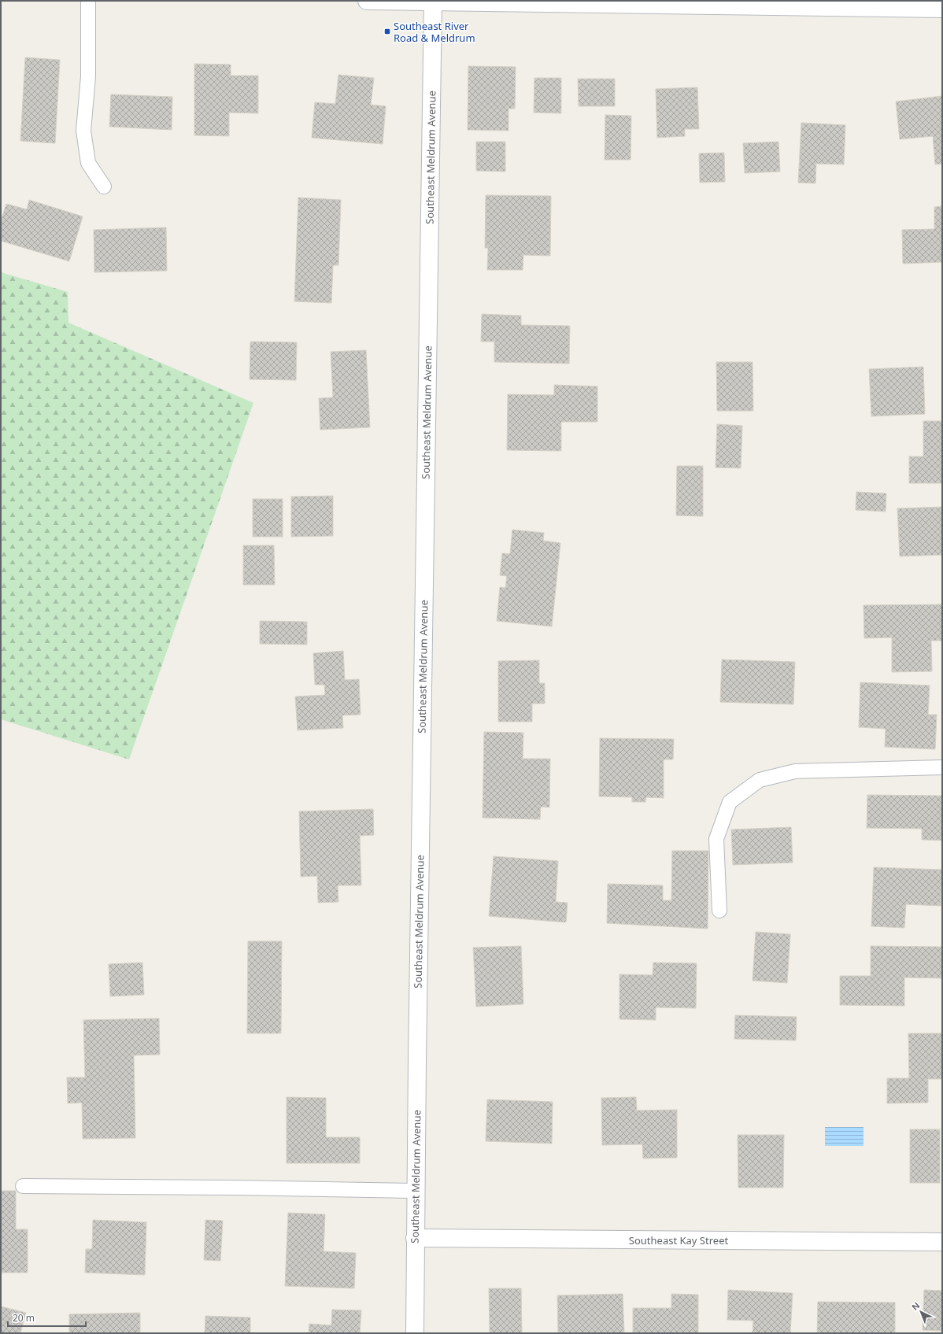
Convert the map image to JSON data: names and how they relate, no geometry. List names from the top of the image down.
{
  "streets": {
    "street": ["Southeast Meldrum Avenue", "Southeast Kay Street"]
  },
  "crossings": [
    ["Southeast Meldrum Avenue", "Southeast Kay Street"]
  ],
  "places": {
    "transit": ["Southeast River Road & Meldrum"]
  },
  "scale_bar": "20 m",
  "north": "top left"
}
